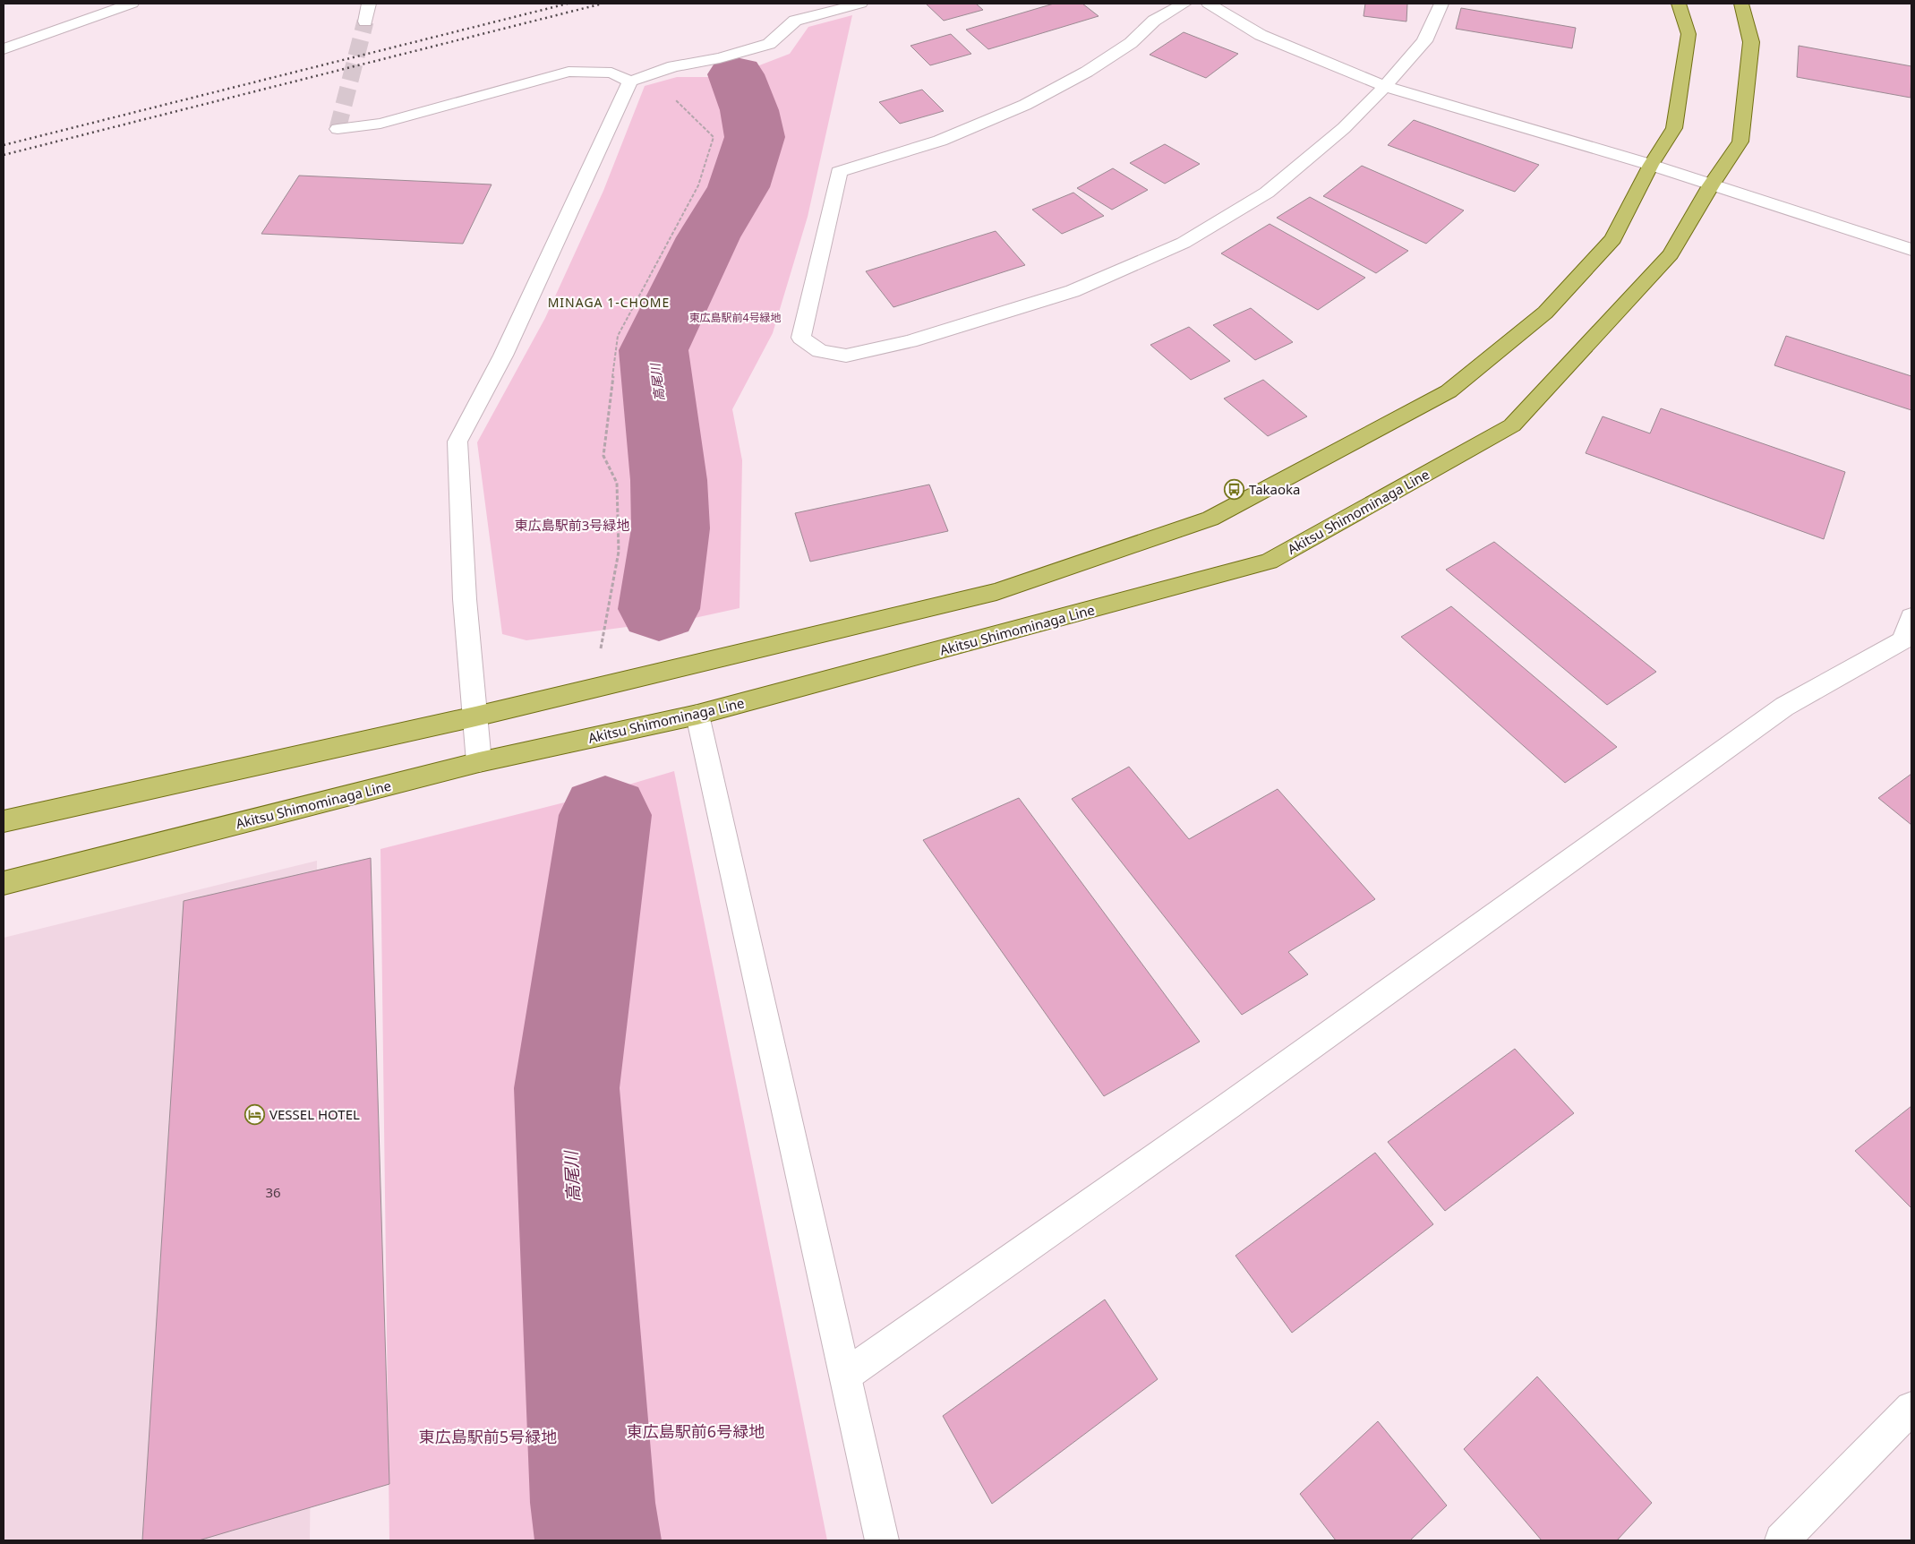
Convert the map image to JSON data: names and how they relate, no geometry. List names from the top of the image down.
{
  "streets": {
    "main road": ["Akitsu Shimominaga Line"]
  },
  "districts": ["MINAGA 1-CHOME"],
  "water": ["高尾川"],
  "parks": [
    "東広島駅前4号緑地",
    "東広島駅前3号緑地",
    "東広島駅前6号緑地",
    "東広島駅前5号緑地"
  ],
  "places": {
    "bus stop": ["Takaoka"],
    "hotel": ["VESSEL HOTEL"]
  },
  "house_numbers": ["36"]
}
